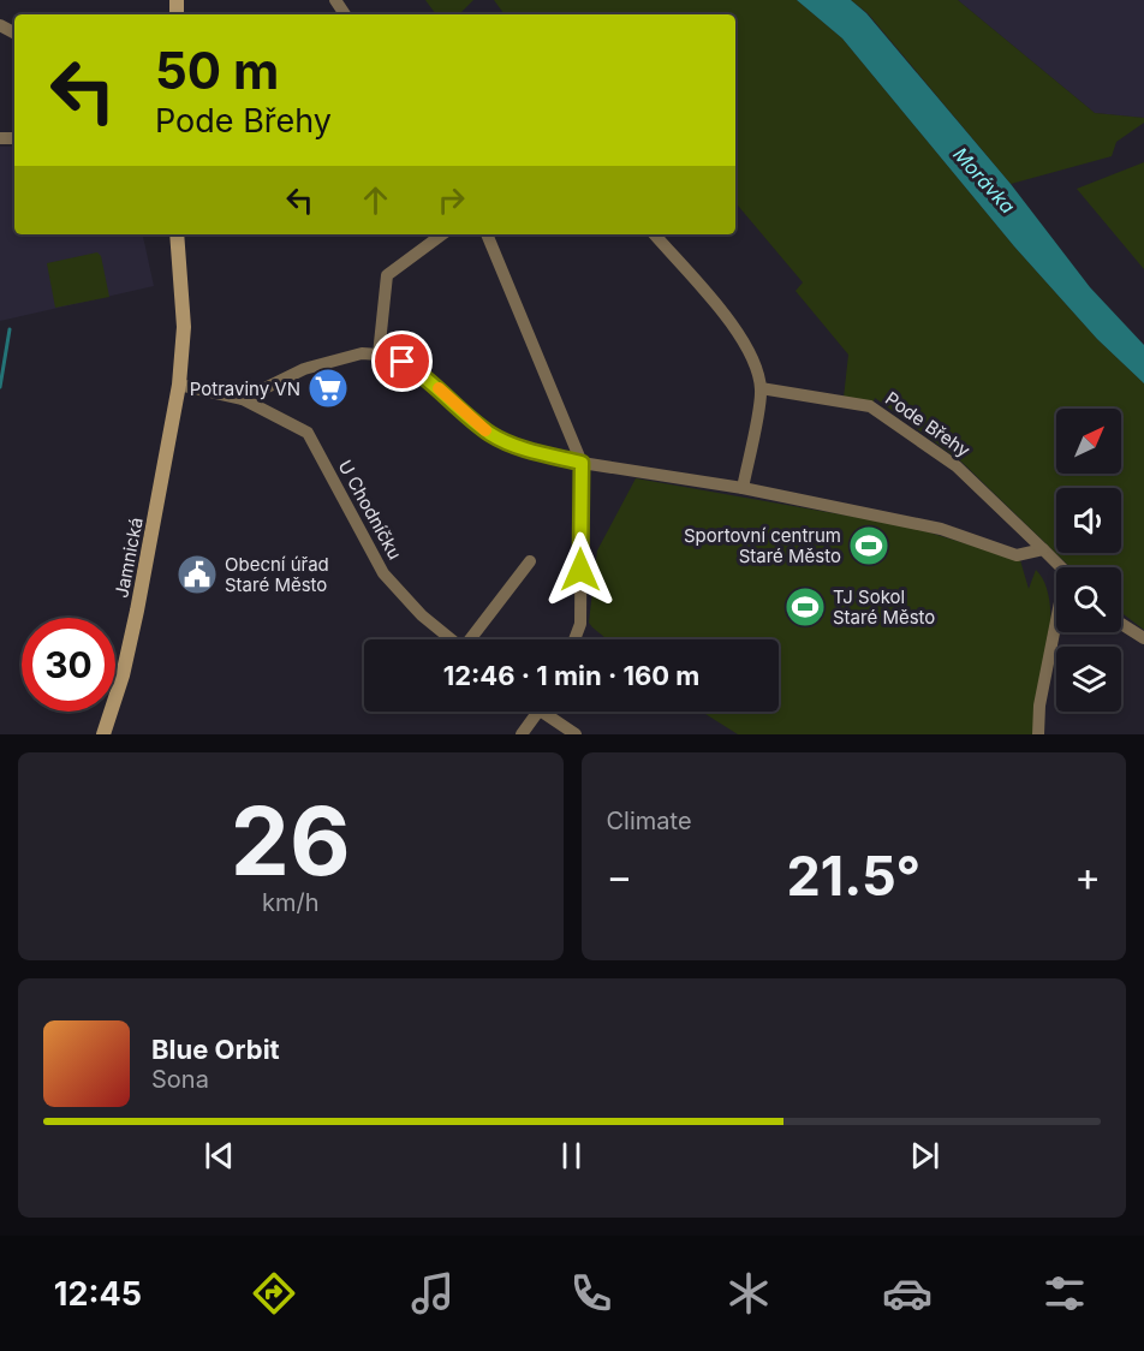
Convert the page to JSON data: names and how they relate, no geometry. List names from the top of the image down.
{
  "streets": {
    "main road": ["Jamnická"],
    "street": ["Pode Břehy", "U Chodníčku"]
  },
  "water": ["Morávka"],
  "places": {
    "supermarket": ["Potraviny VN"],
    "sports": ["Sportovní centrum Staré Město", "TJ Sokol Staré Město"],
    "public building": ["Obecní úřad Staré Město"]
  },
  "north": "top right",
  "page": {
    "turn": ["50 m", "Pode Břehy"],
    "limit": "30",
    "trip": "12:46 · 1 min · 160 m",
    "tile": [
      ["26", "km/h"],
      "Climate"
    ],
    "heat": ["−", "21.5°", "+"],
    "song": ["Blue Orbit", "Sona"],
    "tabs": "12:45"
  }
}
